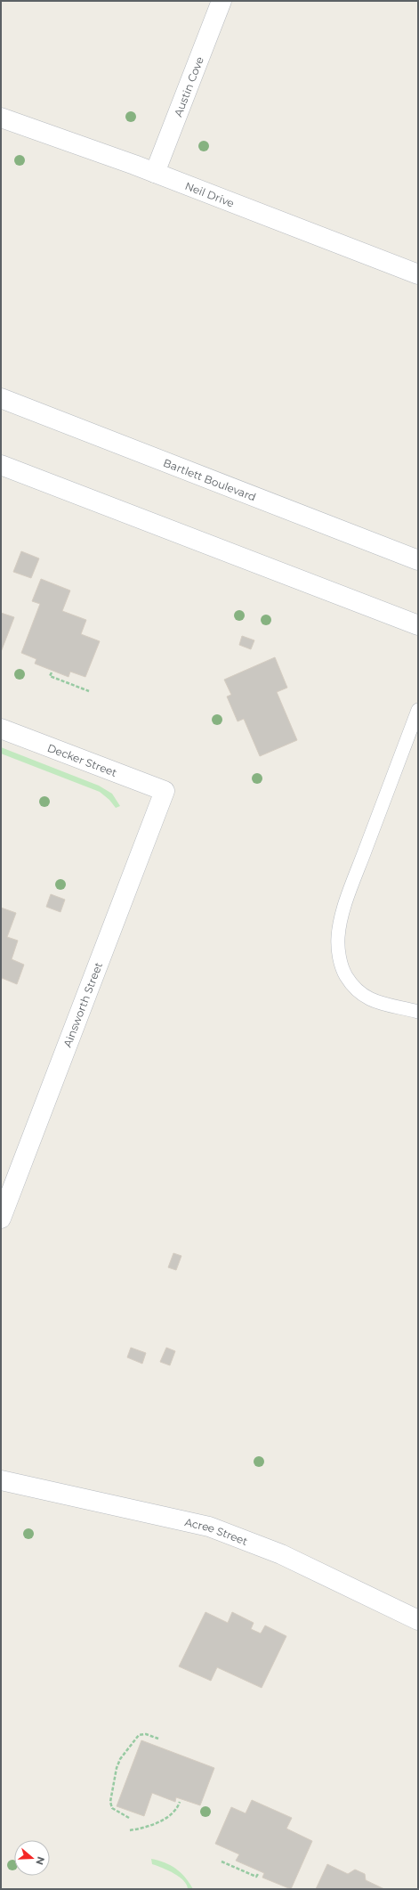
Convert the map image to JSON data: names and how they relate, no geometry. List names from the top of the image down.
{
  "streets": {
    "street": [
      "Austin Cove",
      "Neil Drive",
      "Bartlett Boulevard",
      "Decker Street",
      "Ainsworth Street",
      "Acree Street"
    ]
  },
  "crossings": [
    ["Austin Cove", "Neil Drive"],
    ["Decker Street", "Ainsworth Street"]
  ],
  "north": "right"
}
